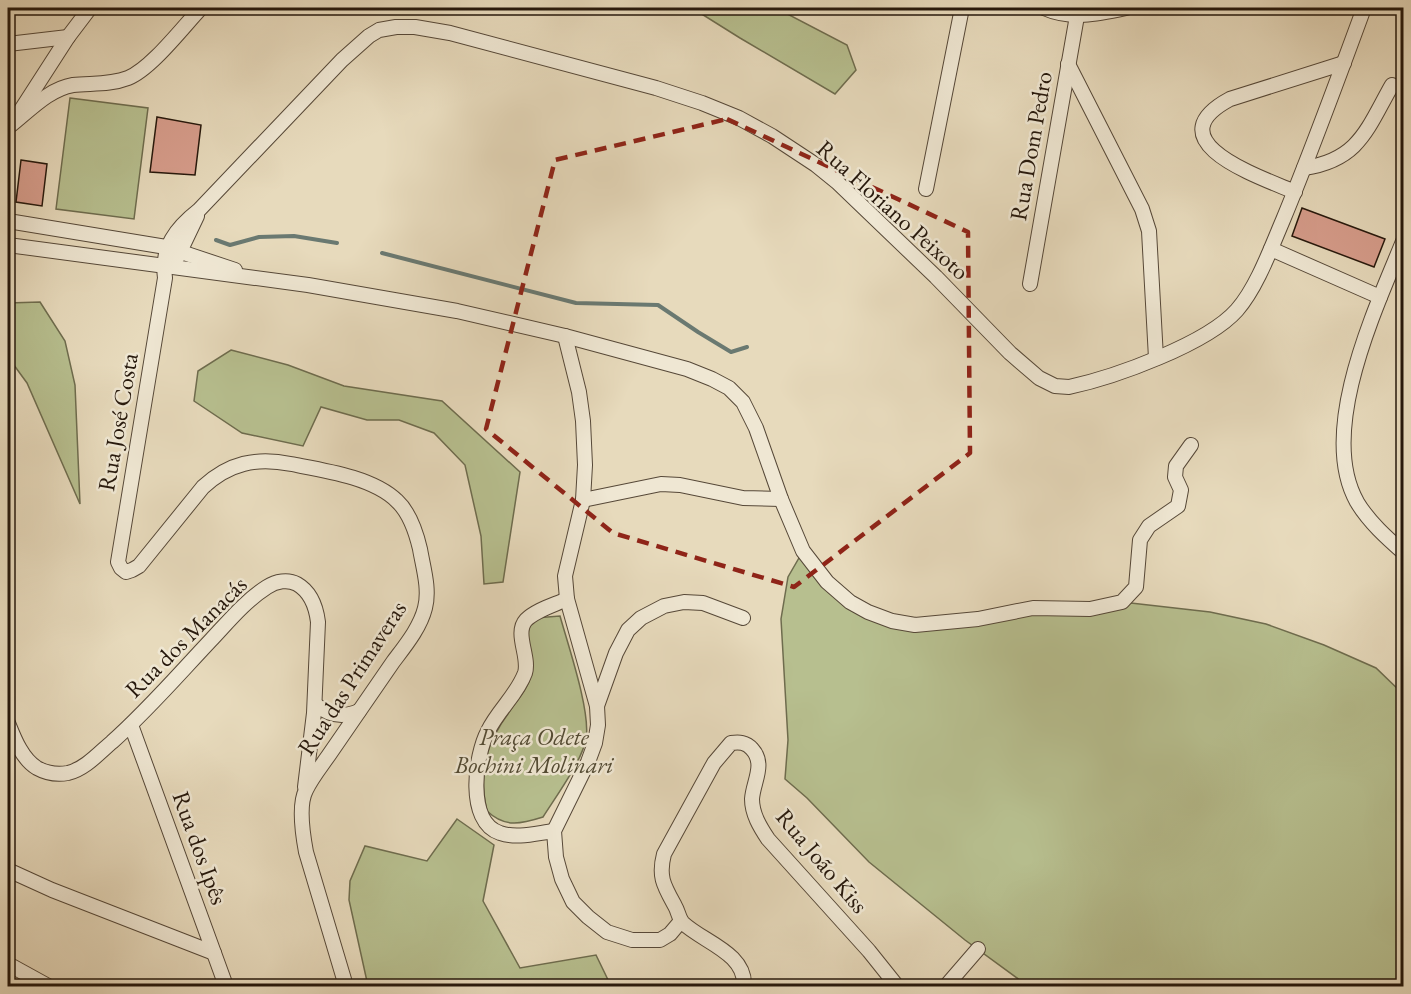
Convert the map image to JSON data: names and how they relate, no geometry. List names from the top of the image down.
{
  "streets": {
    "street": [
      "Rua Dom Pedro",
      "Rua Floriano Peixoto",
      "Rua José Costa",
      "Rua dos Manacás",
      "Rua das Primaveras",
      "Rua dos Ipês",
      "Rua João Kiss"
    ]
  },
  "crossings": [
    ["Rua Floriano Peixoto", "Rua José Costa"],
    ["Rua José Costa", "Rua das Primaveras"],
    ["Rua dos Manacás", "Rua das Primaveras"],
    ["Rua dos Manacás", "Rua dos Ipês"]
  ],
  "parks": ["Praça Odete Bochini Molinari"]
}
